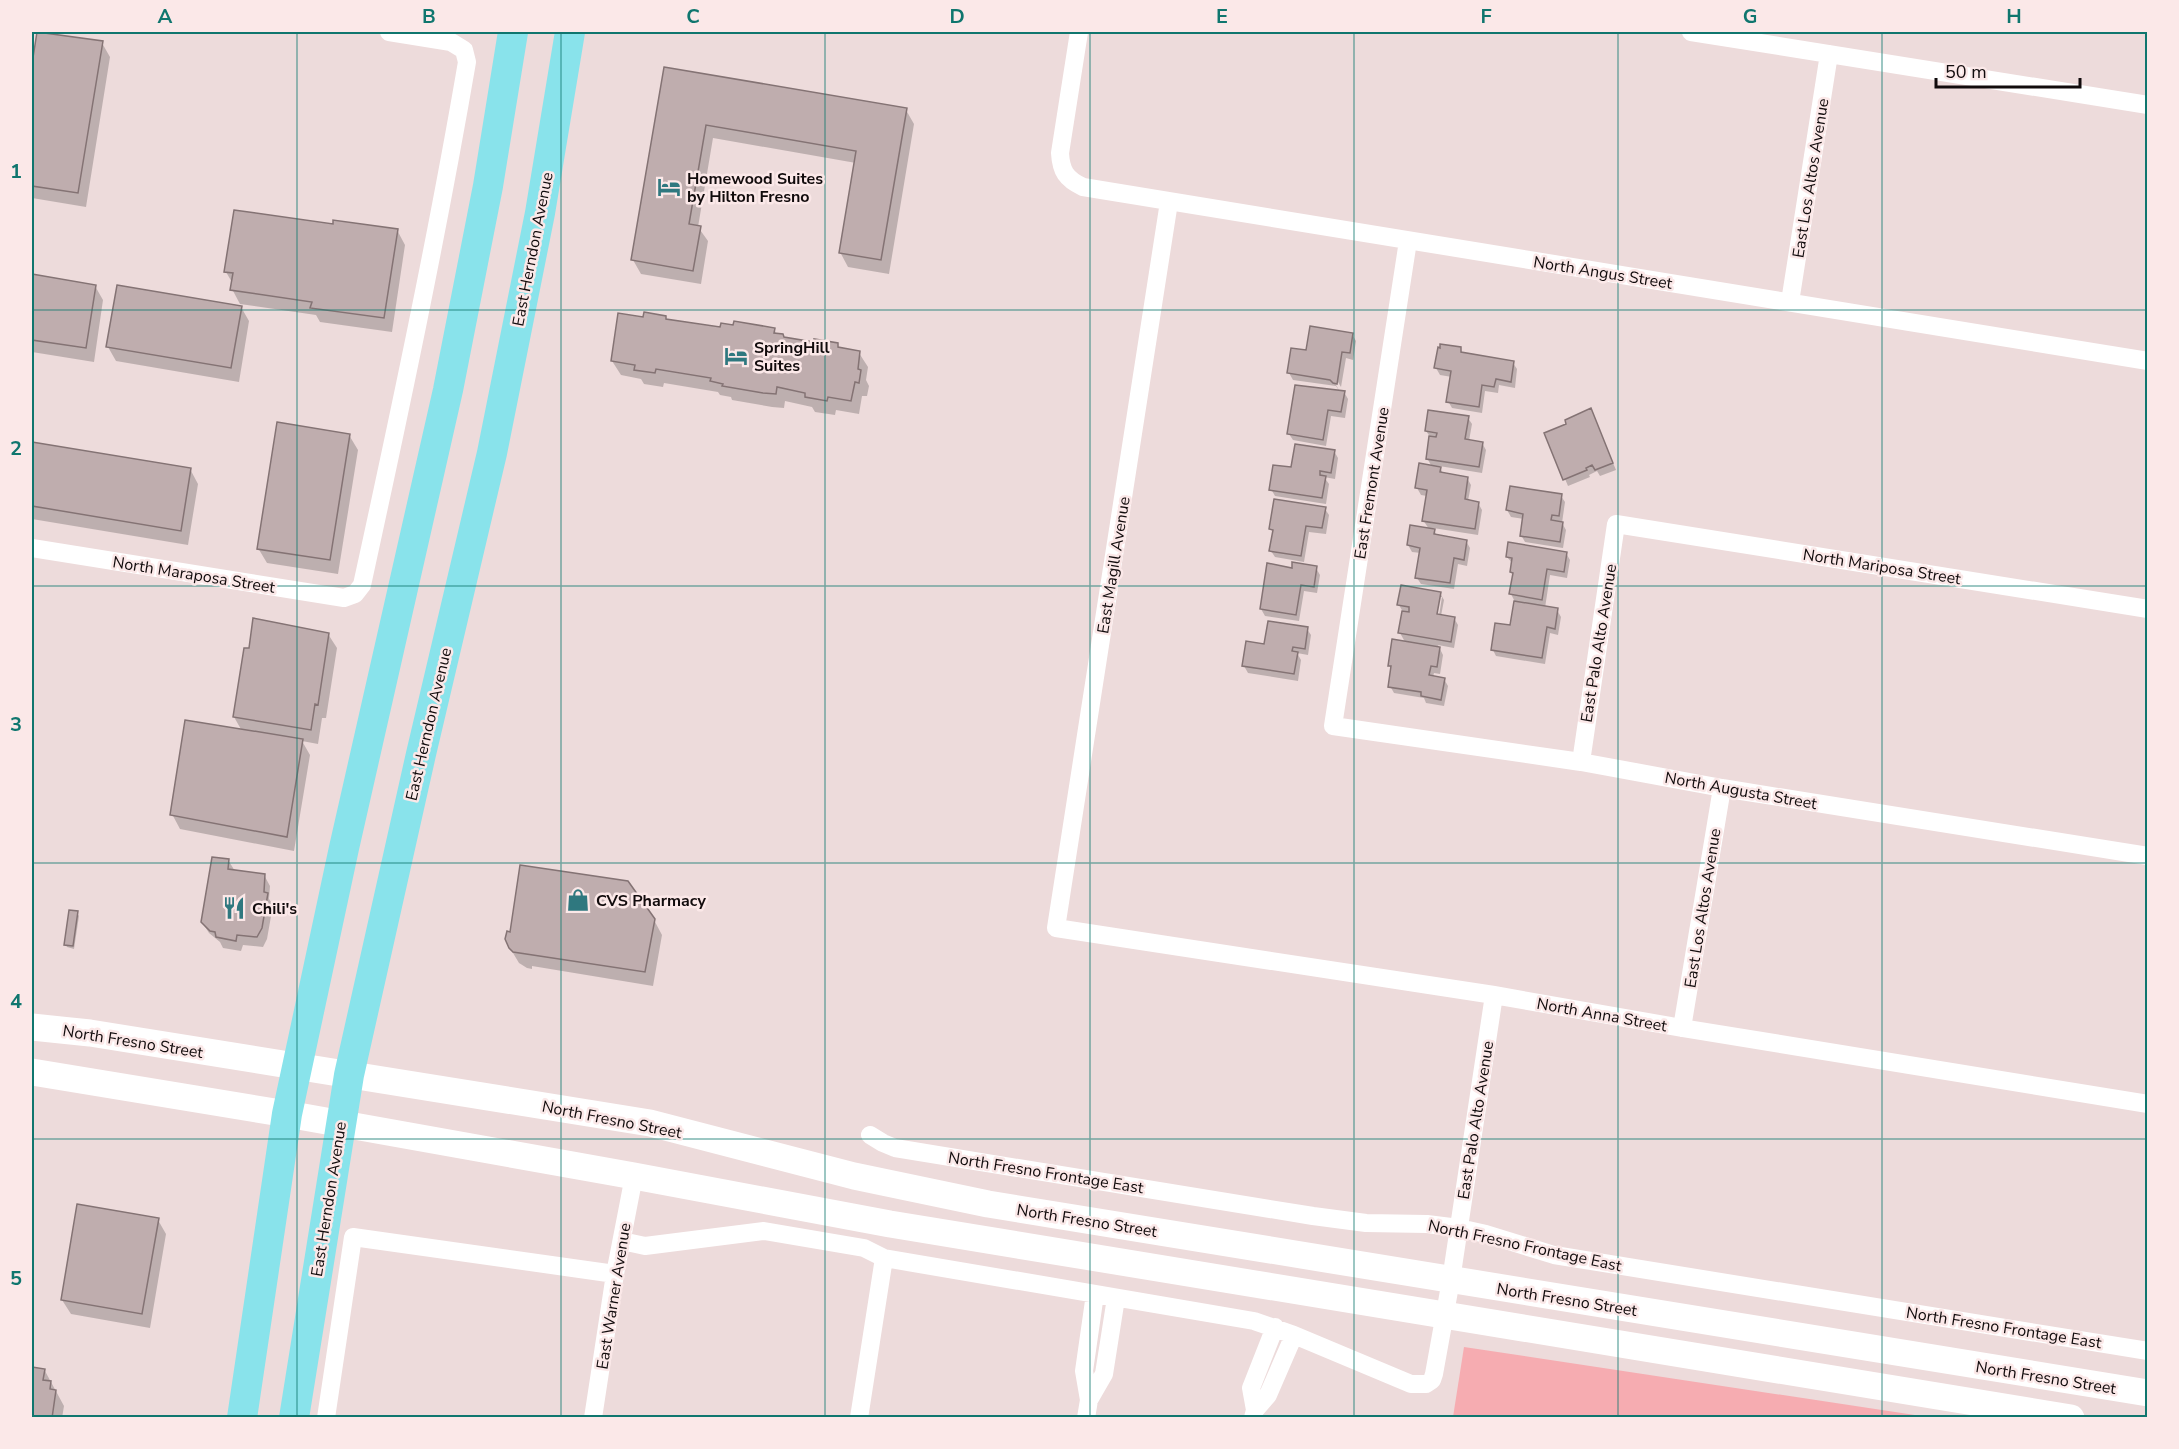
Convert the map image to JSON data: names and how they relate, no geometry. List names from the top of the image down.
{
  "streets": {
    "main road": ["East Herndon Avenue", "North Fresno Street"],
    "street": [
      "East Los Altos Avenue",
      "North Angus Street",
      "East Fremont Avenue",
      "East Magill Avenue",
      "North Mariposa Street",
      "North Maraposa Street",
      "East Palo Alto Avenue",
      "North Augusta Street",
      "North Anna Street",
      "North Fresno Frontage East",
      "East Warner Avenue"
    ]
  },
  "crossings": [
    ["East Los Altos Avenue", "North Angus Street"],
    ["East Los Altos Avenue", "North Augusta Street"],
    ["East Los Altos Avenue", "North Anna Street"],
    ["East Herndon Avenue", "North Fresno Street"],
    ["North Angus Street", "East Fremont Avenue"],
    ["North Angus Street", "East Magill Avenue"],
    ["East Fremont Avenue", "North Augusta Street"],
    ["East Magill Avenue", "North Anna Street"],
    ["North Mariposa Street", "East Palo Alto Avenue"],
    ["East Palo Alto Avenue", "North Augusta Street"],
    ["East Palo Alto Avenue", "North Anna Street"],
    ["East Palo Alto Avenue", "North Fresno Street"],
    ["East Palo Alto Avenue", "North Fresno Frontage East"]
  ],
  "places": {
    "hotel": ["Homewood Suites by Hilton Fresno", "SpringHill Suites"],
    "shop": ["CVS Pharmacy"],
    "restaurant": ["Chili's"]
  },
  "scale_bar": "50 m",
  "grid": {
    "columns": [
      "A",
      "B",
      "C",
      "D",
      "E",
      "F",
      "G",
      "H"
    ],
    "rows": [
      "1",
      "2",
      "3",
      "4",
      "5"
    ]
  }
}
